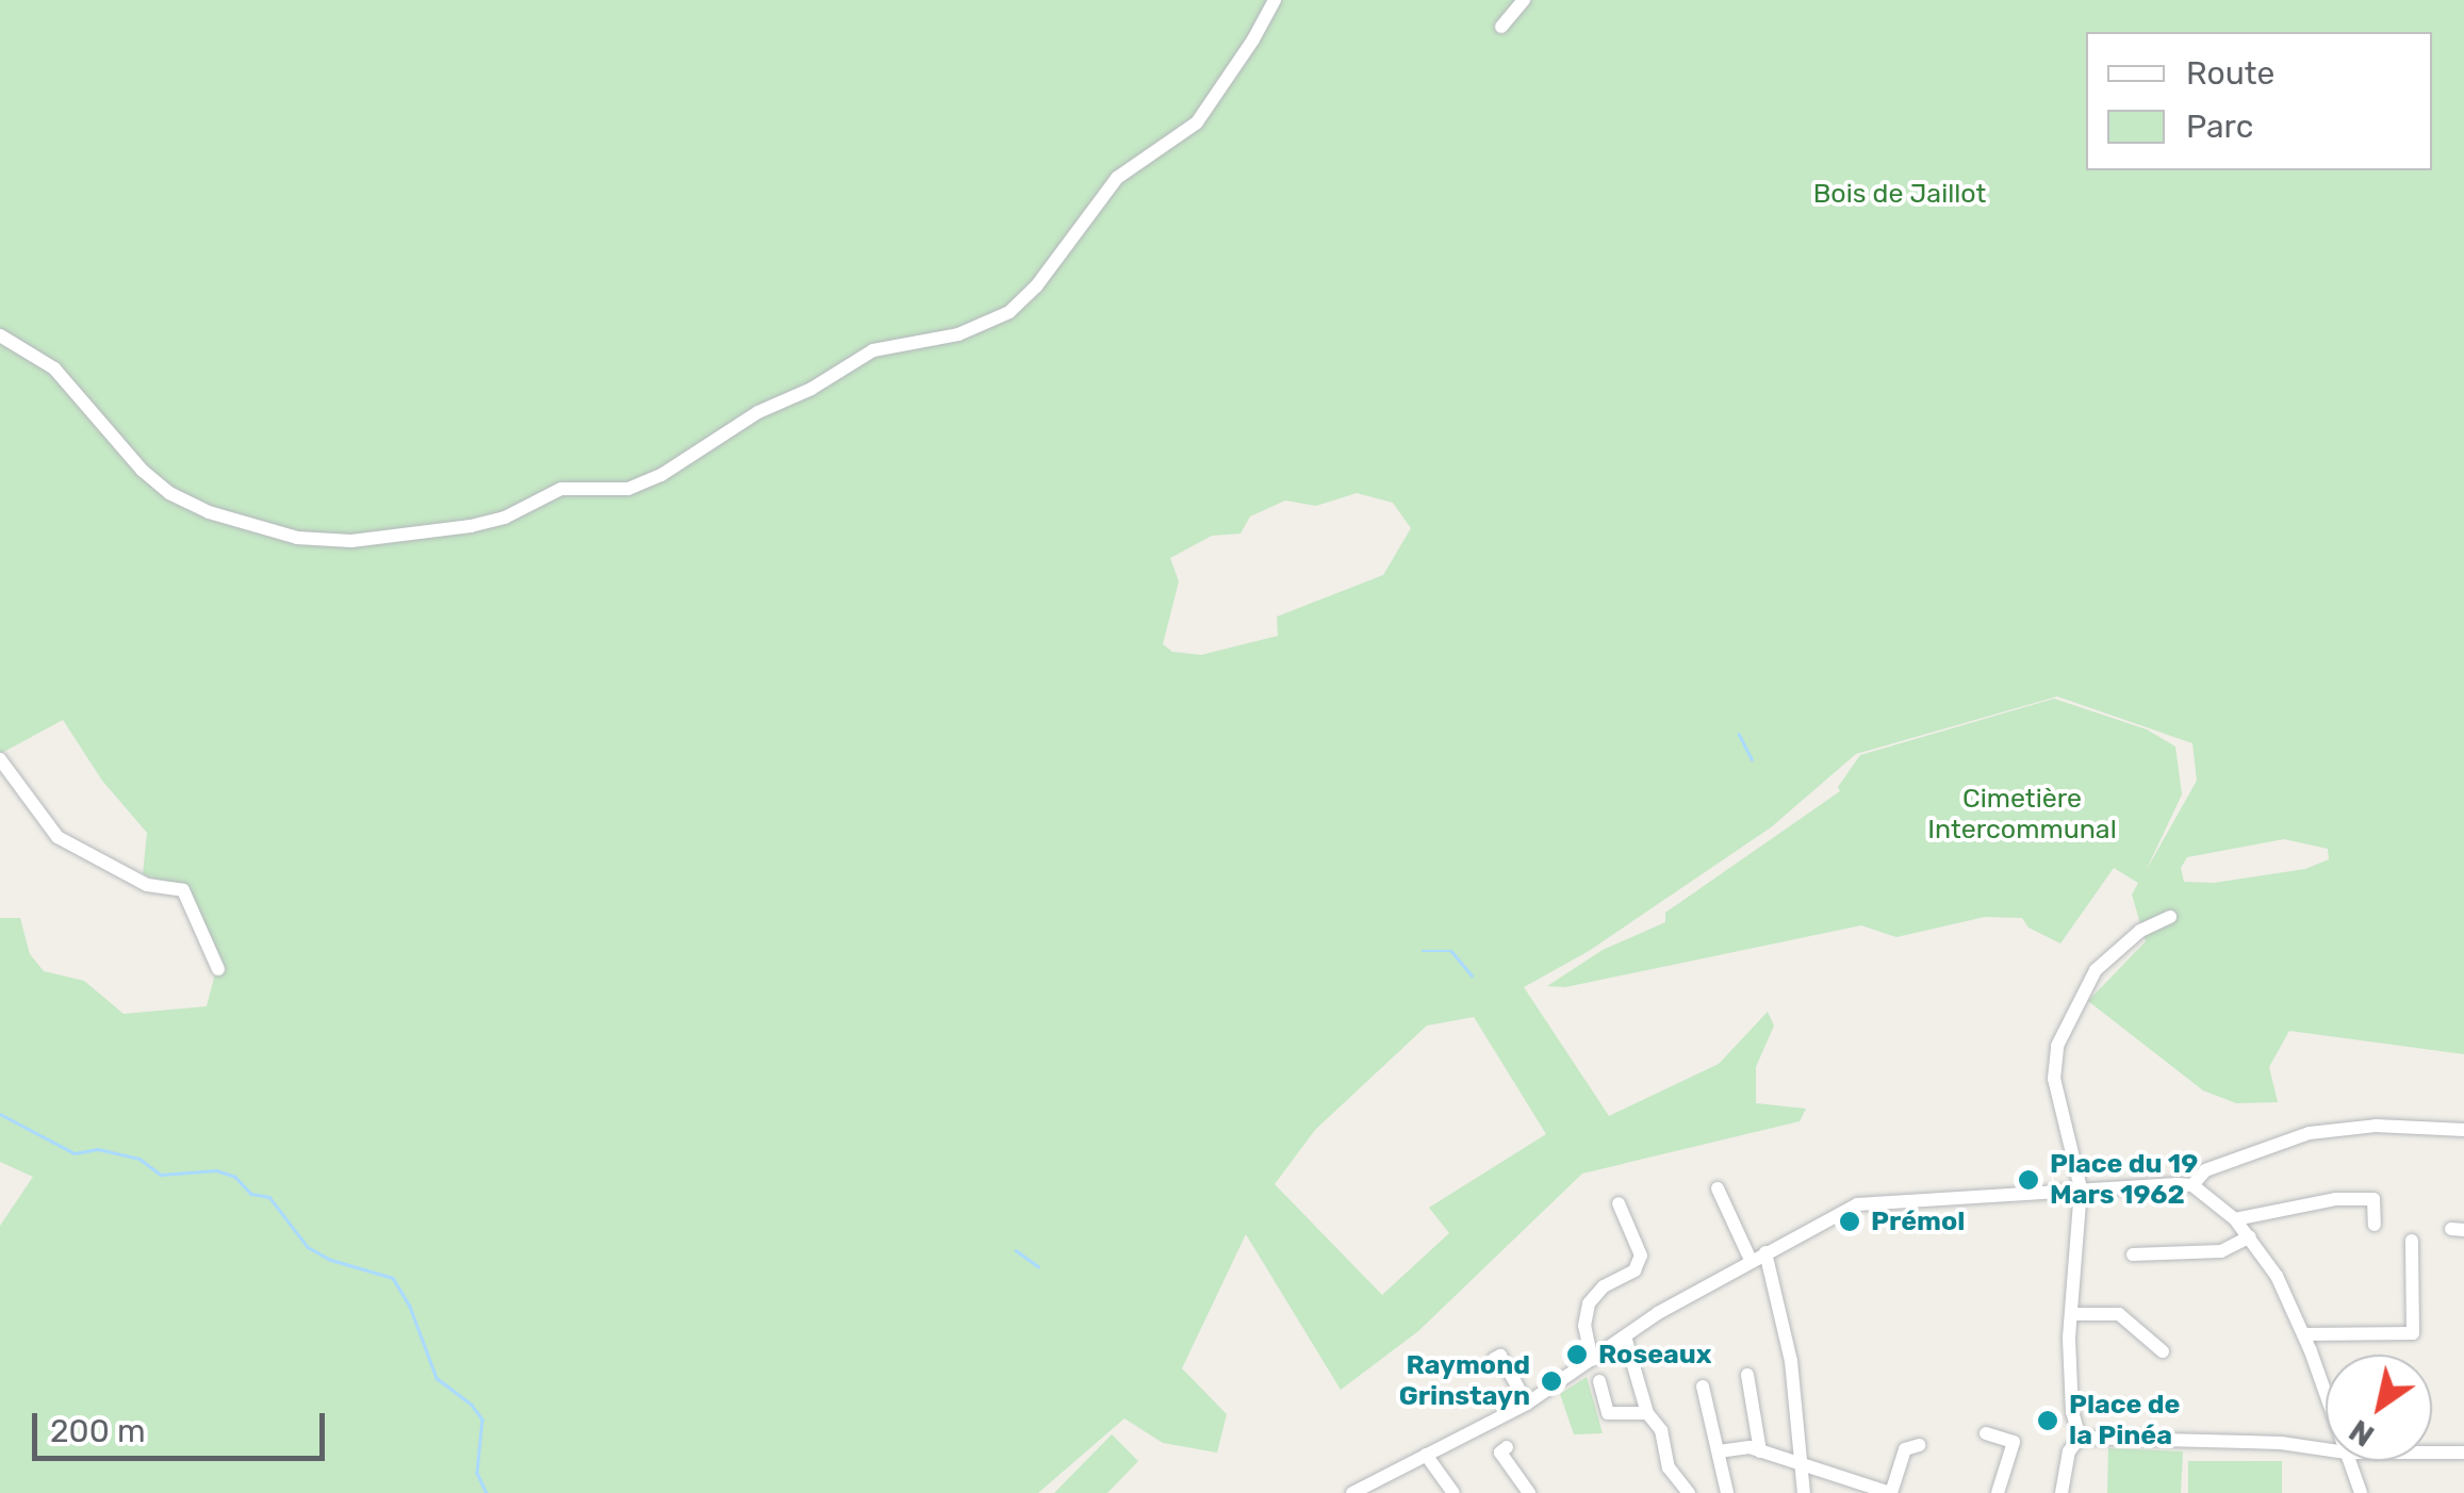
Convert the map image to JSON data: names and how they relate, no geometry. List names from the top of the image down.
{
  "parks": ["Bois de Jaillot", "Cimetière Intercommunal"],
  "places": [
    "Place du 19 Mars 1962",
    "Prémol",
    "Roseaux",
    "Raymond Grinstayn",
    "Place de la Pinéa"
  ],
  "legend": ["Route", "Parc"],
  "scale_bar": "200 m",
  "north": "bottom left"
}
